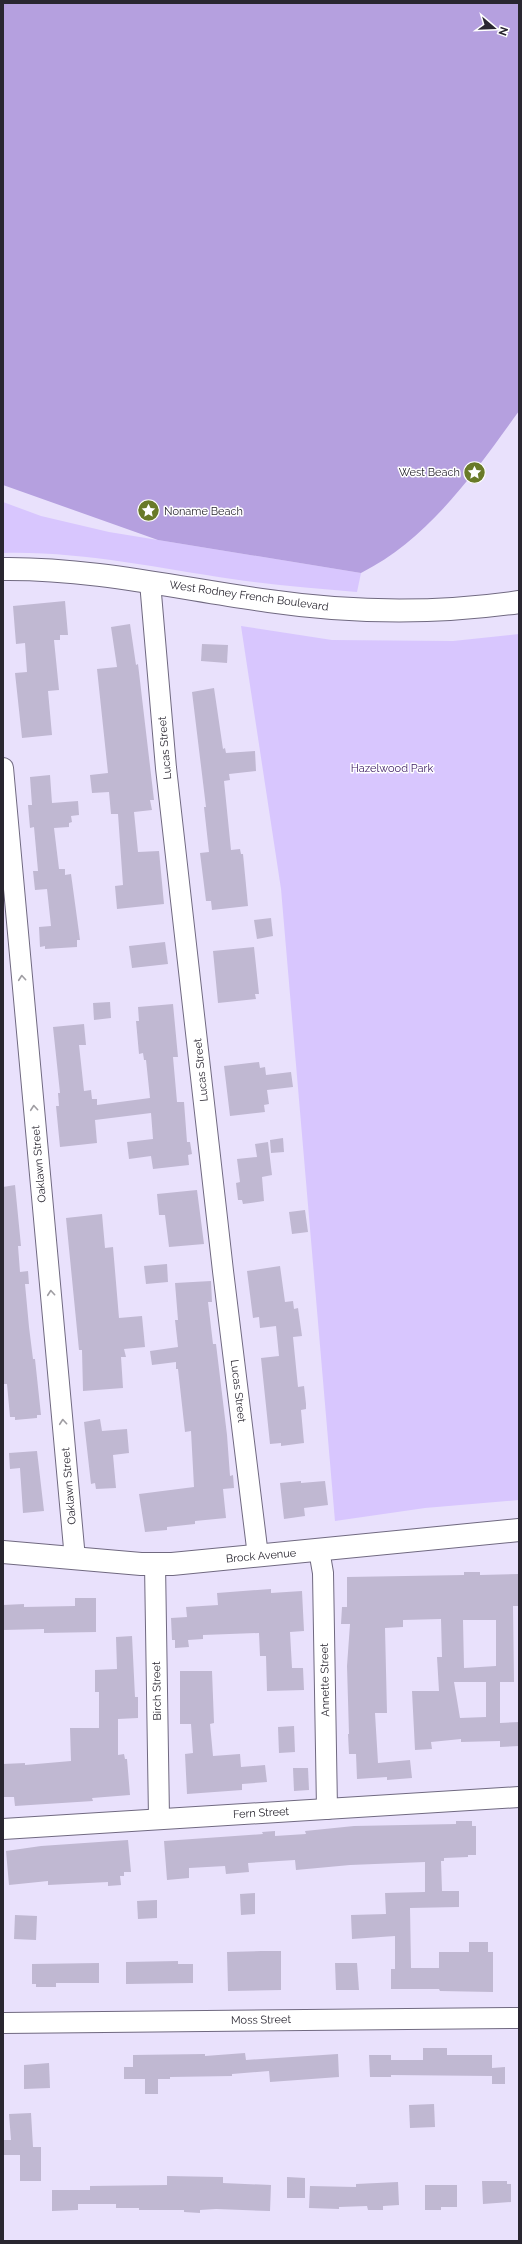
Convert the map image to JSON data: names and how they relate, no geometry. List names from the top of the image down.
{
  "streets": {
    "main road": ["West Rodney French Boulevard", "Brock Avenue"],
    "street": [
      "Lucas Street",
      "Oaklawn Street",
      "Annette Street",
      "Birch Street",
      "Fern Street",
      "Moss Street"
    ]
  },
  "crossings": [
    ["West Rodney French Boulevard", "Lucas Street"],
    ["Lucas Street", "Brock Avenue"],
    ["Oaklawn Street", "Brock Avenue"],
    ["Brock Avenue", "Annette Street"],
    ["Brock Avenue", "Birch Street"],
    ["Annette Street", "Fern Street"],
    ["Birch Street", "Fern Street"]
  ],
  "one_way": ["Oaklawn Street"],
  "parks": ["Hazelwood Park"],
  "places": {
    "place": ["West Beach", "Noname Beach"]
  },
  "north": "right"
}
